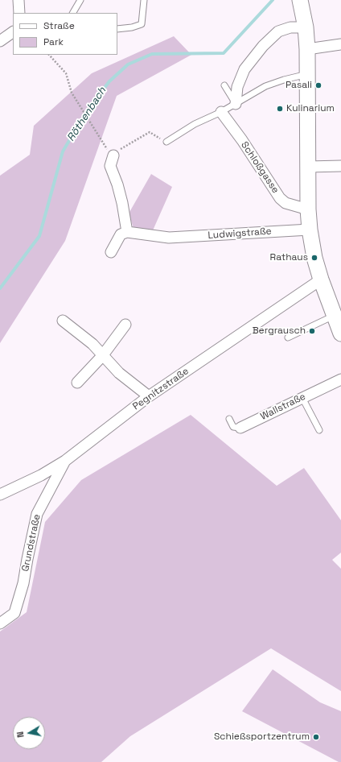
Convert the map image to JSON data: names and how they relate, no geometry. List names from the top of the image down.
{
  "streets": {
    "street": [
      "Schloßgasse",
      "Ludwigstraße",
      "Pegnitzstraße",
      "Wallstraße",
      "Grundstraße"
    ]
  },
  "crossings": [
    ["Pegnitzstraße", "Grundstraße"]
  ],
  "water": ["Röthenbach"],
  "places": [
    "Pasali",
    "Kulinarium",
    "Rathaus",
    "Bergrausch",
    "Schießsportzentrum"
  ],
  "legend": ["Straße", "Park"],
  "north": "left"
}
